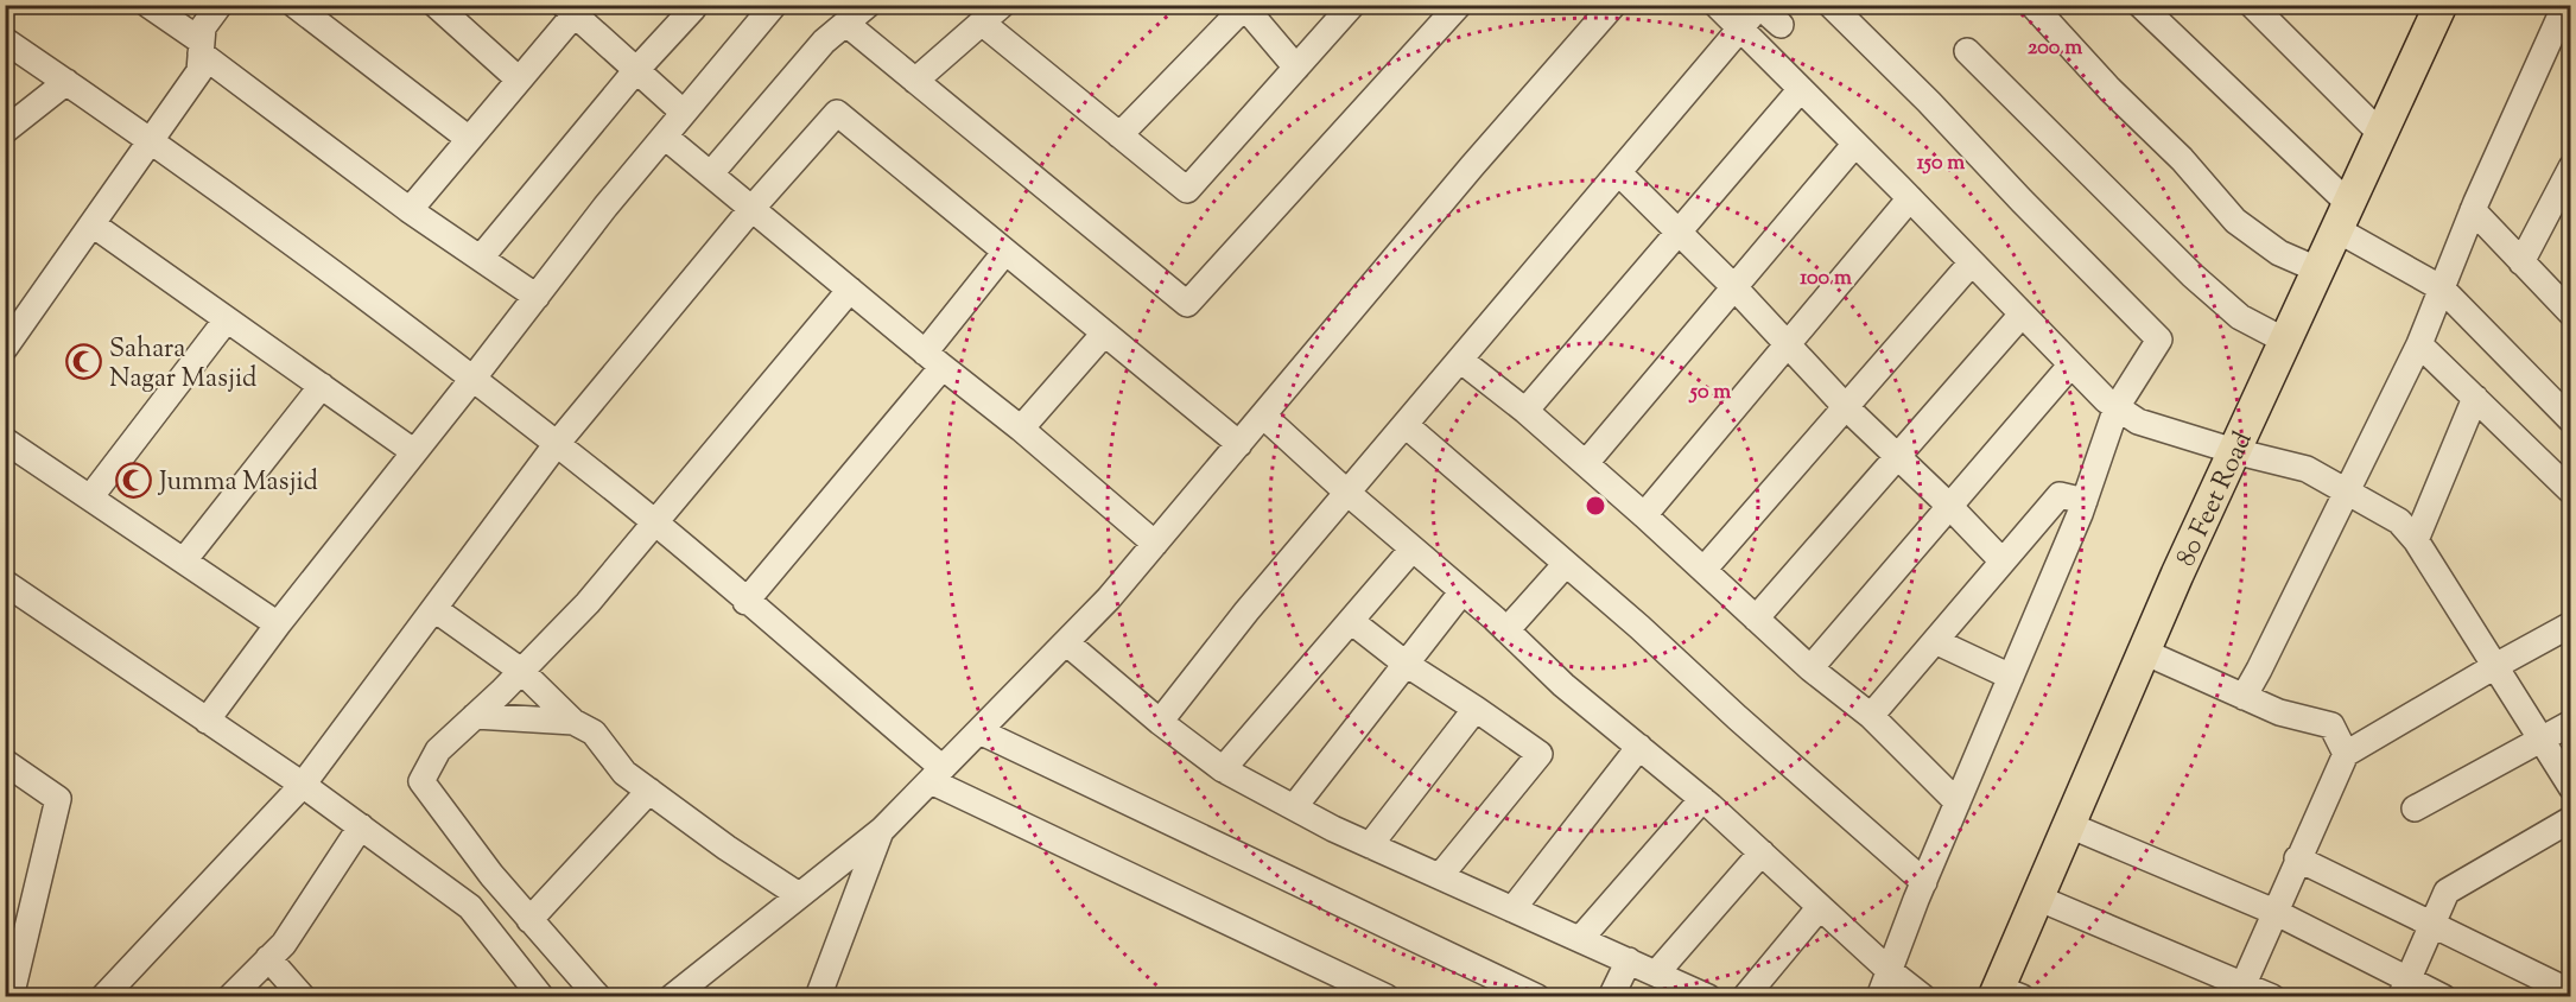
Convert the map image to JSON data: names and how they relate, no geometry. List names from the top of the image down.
{
  "streets": {
    "main road": ["80 Feet Road"]
  },
  "places": {
    "mosque": ["Sahara Nagar Masjid", "Jumma Masjid"]
  },
  "rings": [
    "200 m",
    "150 m",
    "100 m",
    "50 m"
  ]
}
